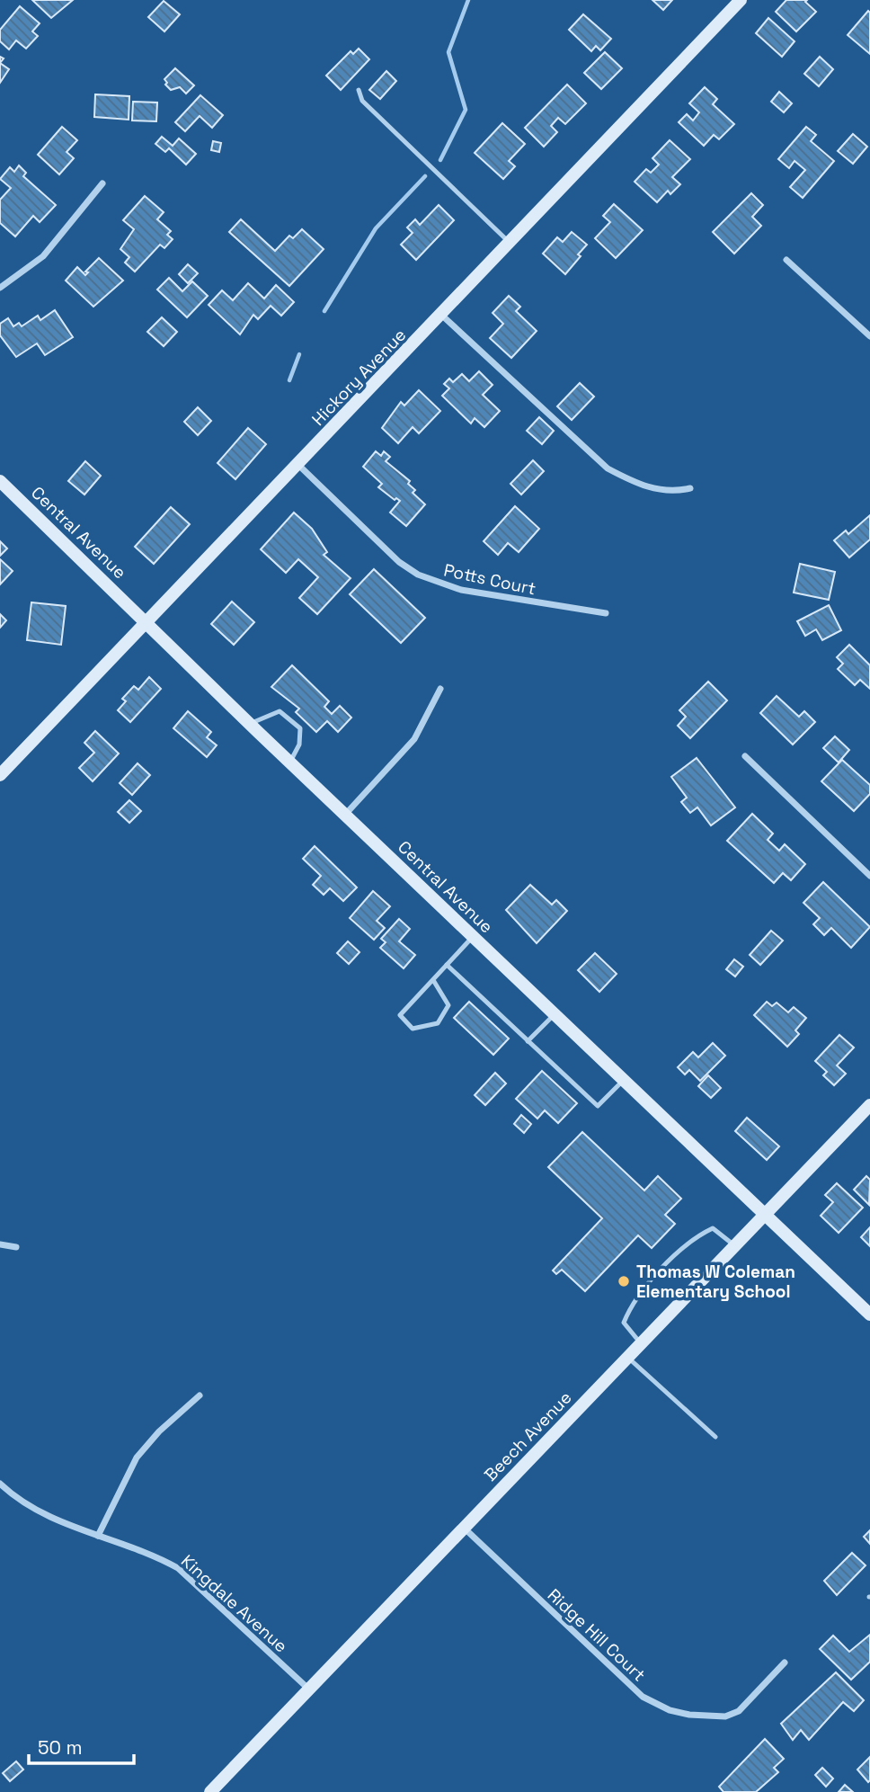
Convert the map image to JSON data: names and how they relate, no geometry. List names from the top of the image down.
{
  "streets": {
    "street": [
      "Hickory Avenue",
      "Central Avenue",
      "Potts Court",
      "Beech Avenue",
      "Kingdale Avenue",
      "Ridge Hill Court"
    ]
  },
  "crossings": [
    ["Hickory Avenue", "Central Avenue"],
    ["Hickory Avenue", "Potts Court"],
    ["Central Avenue", "Beech Avenue"],
    ["Beech Avenue", "Kingdale Avenue"],
    ["Beech Avenue", "Ridge Hill Court"]
  ],
  "places": ["Thomas W Coleman Elementary School"],
  "scale_bar": "50 m"
}
